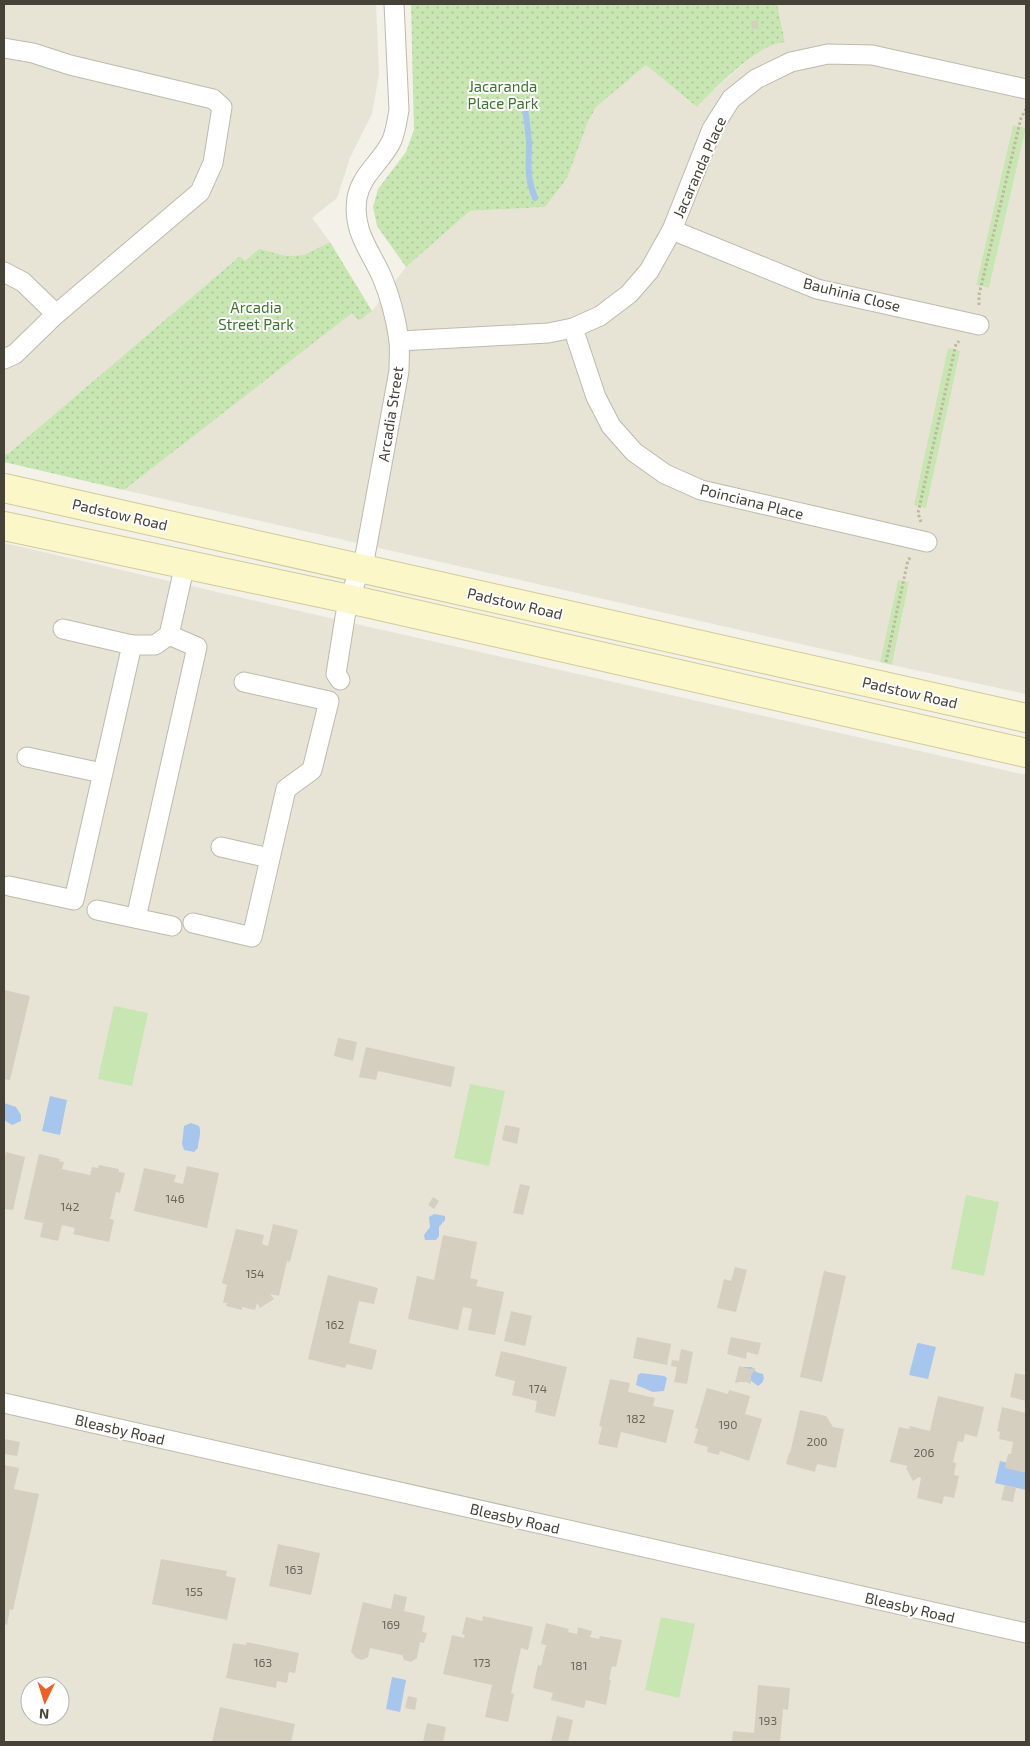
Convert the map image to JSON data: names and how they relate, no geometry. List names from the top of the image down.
{
  "streets": {
    "main road": ["Padstow Road"],
    "street": [
      "Jacaranda Place",
      "Bauhinia Close",
      "Arcadia Street",
      "Poinciana Place",
      "Bleasby Road"
    ]
  },
  "crossings": [
    ["Jacaranda Place", "Bauhinia Close"],
    ["Jacaranda Place", "Arcadia Street"],
    ["Jacaranda Place", "Poinciana Place"],
    ["Arcadia Street", "Padstow Road"]
  ],
  "parks": ["Jacaranda Place Park", "Arcadia Street Park"],
  "house_numbers": [
    "146",
    "142",
    "154",
    "162",
    "174",
    "182",
    "190",
    "200",
    "206",
    "163",
    "155",
    "169",
    "163",
    "173",
    "181",
    "193"
  ],
  "north": "bottom"
}
